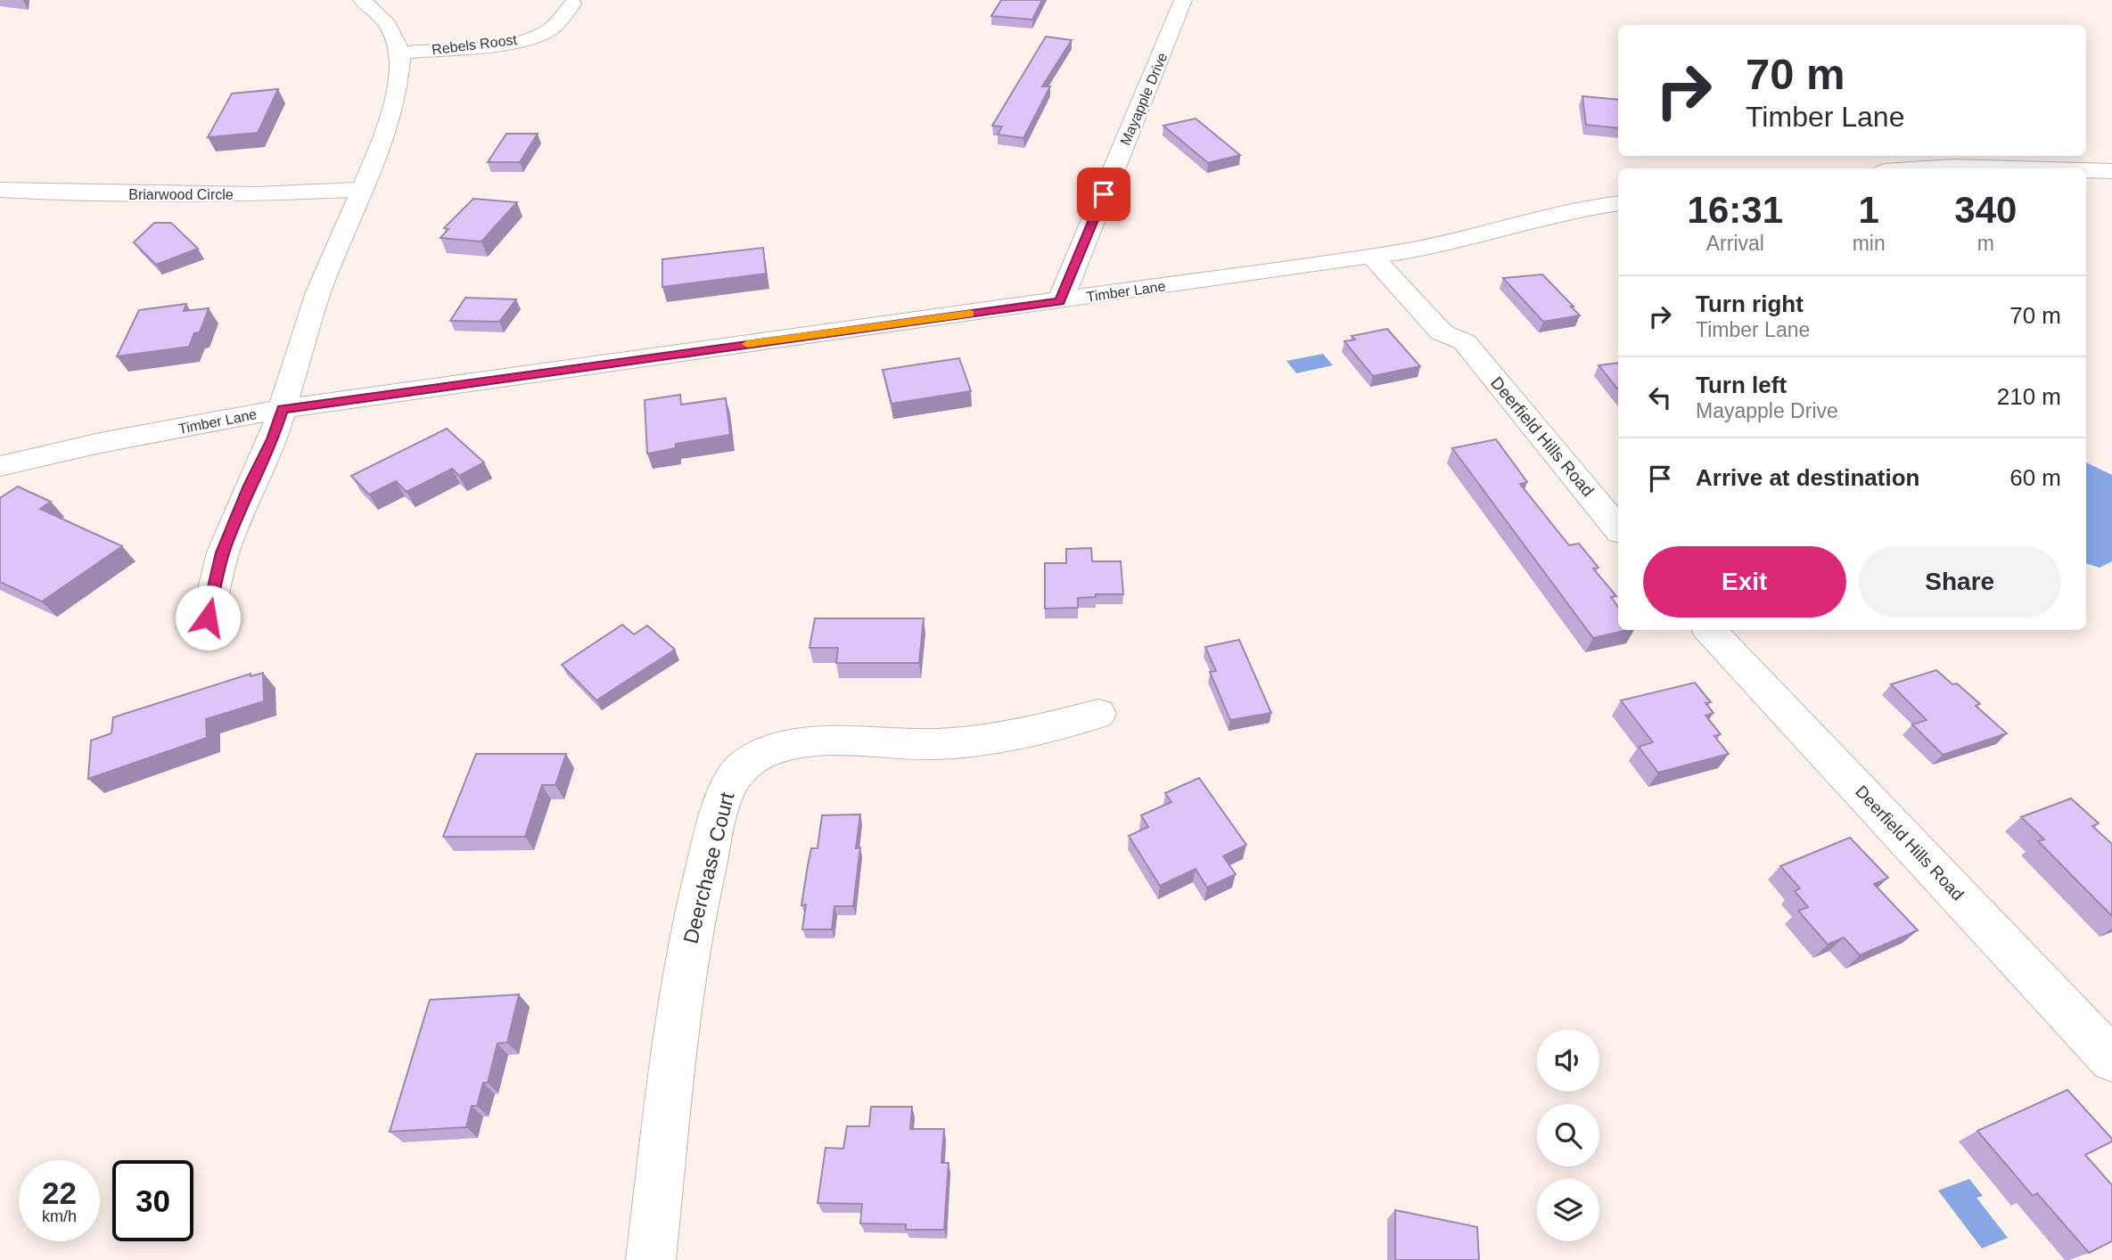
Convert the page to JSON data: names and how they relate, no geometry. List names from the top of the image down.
{
  "streets": {
    "street": [
      "Rebels Roost",
      "Mayapple Drive",
      "Briarwood Circle",
      "Timber Lane",
      "Deerfield Hills Road",
      "Deerchase Court"
    ]
  },
  "crossings": [
    ["Mayapple Drive", "Timber Lane"],
    ["Timber Lane", "Deerfield Hills Road"]
  ],
  "page": {
    "turn": ["70 m", "Timber Lane"],
    "eta": [
      "16:31",
      "Arrival",
      "1",
      "min",
      "340",
      "m"
    ],
    "list": [
      {
        "name": "Turn right",
        "note": "Timber Lane",
        "value": "70 m"
      },
      {
        "name": "Turn left",
        "note": "Mayapple Drive",
        "value": "210 m"
      },
      {
        "name": "Arrive at destination",
        "value": "60 m"
      }
    ],
    "buttons": ["Exit", "Share"],
    "speed": "22 km/h",
    "limit": "30"
  }
}
